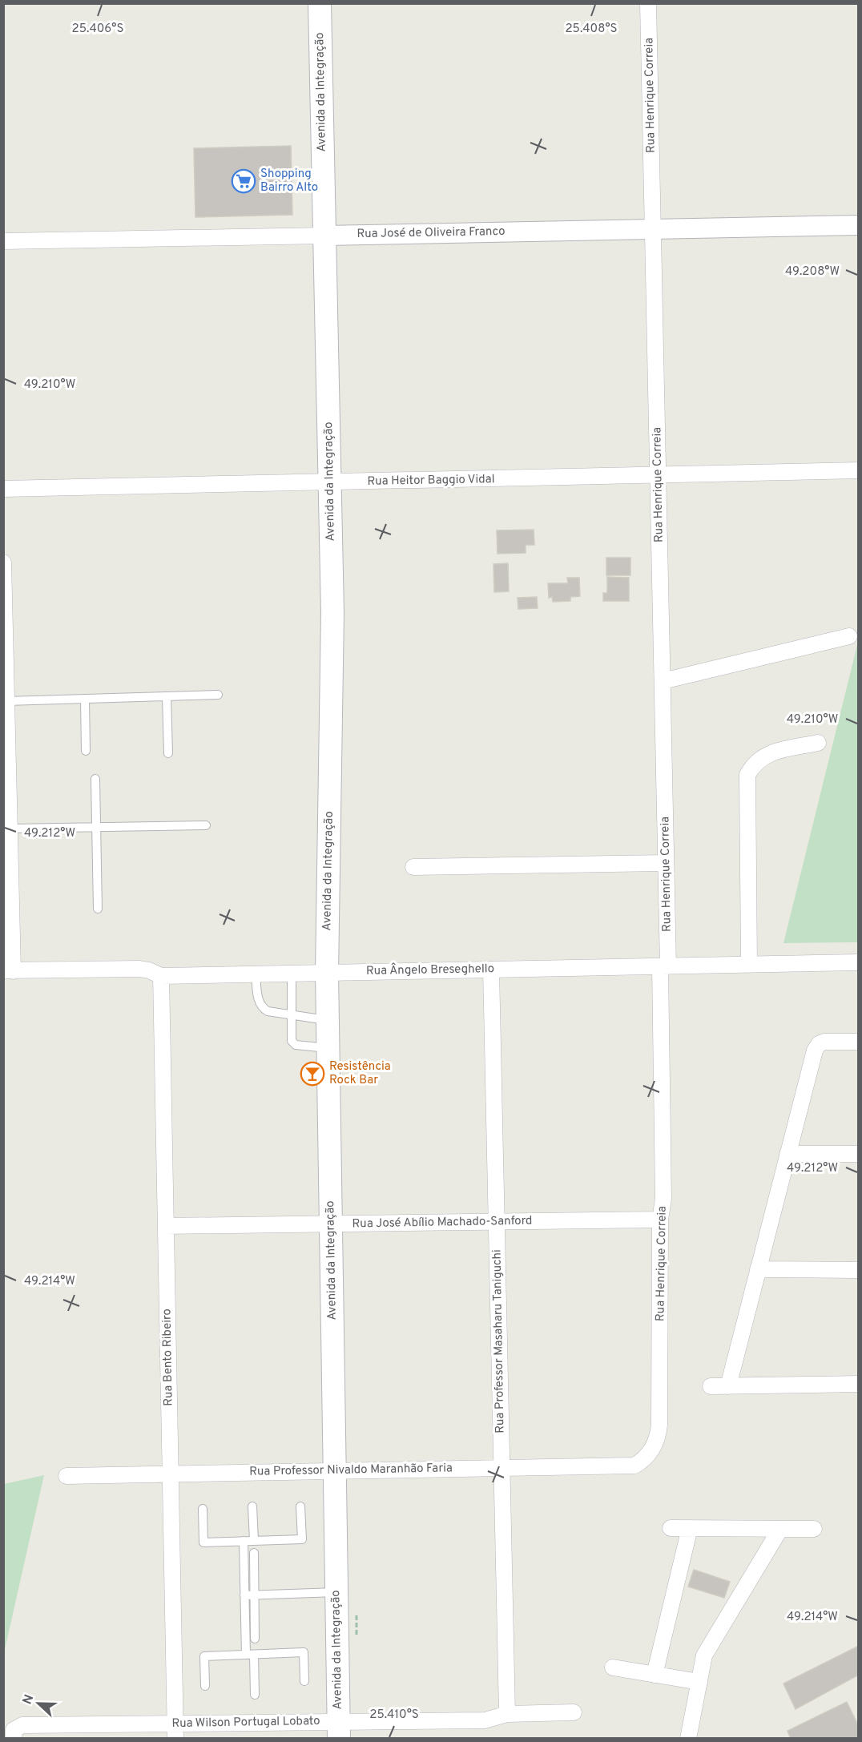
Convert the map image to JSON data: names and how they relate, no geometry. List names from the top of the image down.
{
  "streets": {
    "main road": ["Avenida da Integração"],
    "street": [
      "Rua Henrique Correia",
      "Rua José de Oliveira Franco",
      "Rua Heitor Baggio Vidal",
      "Rua Ângelo Breseghello",
      "Rua José Abílio Machado-Sanford",
      "Rua Professor Masaharu Taniguchi",
      "Rua Bento Ribeiro",
      "Rua Professor Nivaldo Maranhão Faria",
      "Rua Wilson Portugal Lobato"
    ]
  },
  "crossings": [
    ["Avenida da Integração", "Rua José de Oliveira Franco"],
    ["Avenida da Integração", "Rua Heitor Baggio Vidal"],
    ["Avenida da Integração", "Rua Ângelo Breseghello"],
    ["Avenida da Integração", "Rua José Abílio Machado-Sanford"],
    ["Avenida da Integração", "Rua Professor Nivaldo Maranhão Faria"],
    ["Avenida da Integração", "Rua Wilson Portugal Lobato"],
    ["Rua Henrique Correia", "Rua José de Oliveira Franco"],
    ["Rua Henrique Correia", "Rua Heitor Baggio Vidal"],
    ["Rua Henrique Correia", "Rua Ângelo Breseghello"],
    ["Rua Henrique Correia", "Rua José Abílio Machado-Sanford"],
    ["Rua Henrique Correia", "Rua Professor Nivaldo Maranhão Faria"],
    ["Rua Ângelo Breseghello", "Rua Professor Masaharu Taniguchi"],
    ["Rua Ângelo Breseghello", "Rua Bento Ribeiro"],
    ["Rua José Abílio Machado-Sanford", "Rua Professor Masaharu Taniguchi"],
    ["Rua José Abílio Machado-Sanford", "Rua Bento Ribeiro"],
    ["Rua Professor Masaharu Taniguchi", "Rua Professor Nivaldo Maranhão Faria"],
    ["Rua Professor Masaharu Taniguchi", "Rua Wilson Portugal Lobato"],
    ["Rua Bento Ribeiro", "Rua Professor Nivaldo Maranhão Faria"],
    ["Rua Bento Ribeiro", "Rua Wilson Portugal Lobato"]
  ],
  "places": {
    "supermarket": ["Shopping Bairro Alto"],
    "bar": ["Resistência Rock Bar"]
  },
  "north": "left",
  "coordinates": [
    "25.406°S",
    "25.408°S",
    "49.208°W",
    "49.210°W",
    "49.212°W",
    "49.214°W",
    "25.410°S"
  ]
}
